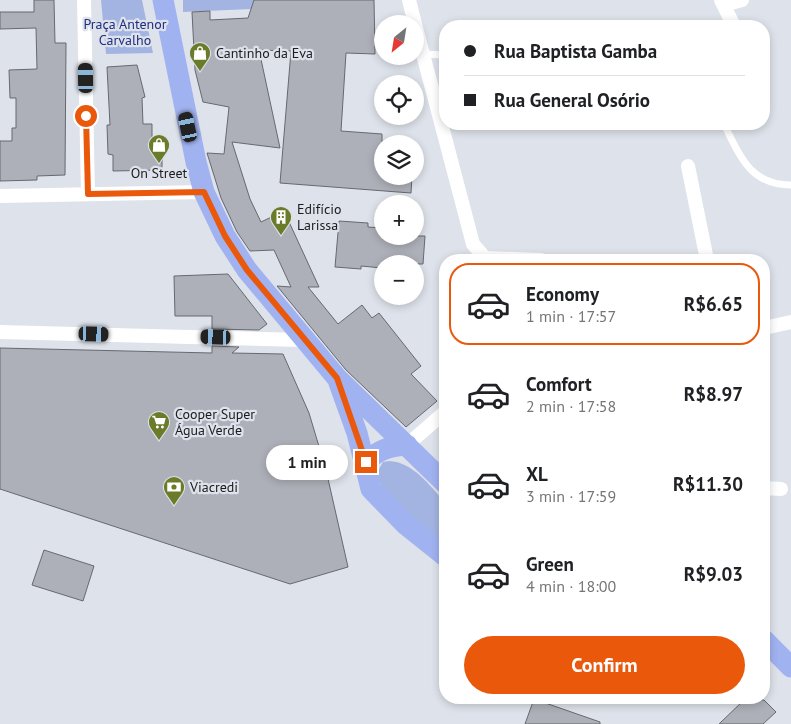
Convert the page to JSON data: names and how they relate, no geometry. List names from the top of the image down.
{
  "parks": ["Praça Antenor Carvalho"],
  "places": {
    "shop": ["Cantinho da Eva", "On Street"],
    "building": ["Edifício Larissa"],
    "supermarket": ["Cooper Super Água Verde"],
    "bank": ["Viacredi"]
  },
  "north": "bottom left",
  "page": {
    "map_buttons": ["+", "−"],
    "banner": ["Rua Baptista Gamba", "Rua General Osório"],
    "list": [
      {
        "name": "Economy",
        "note": "1 min · 17:57",
        "value": "R$6.65"
      },
      {
        "name": "Comfort",
        "note": "2 min · 17:58",
        "value": "R$8.97"
      },
      {
        "name": "XL",
        "note": "3 min · 17:59",
        "value": "R$11.30"
      },
      {
        "name": "Green",
        "note": "4 min · 18:00",
        "value": "R$9.03"
      }
    ],
    "bubble": "1 min",
    "buttons": "Confirm"
  }
}
